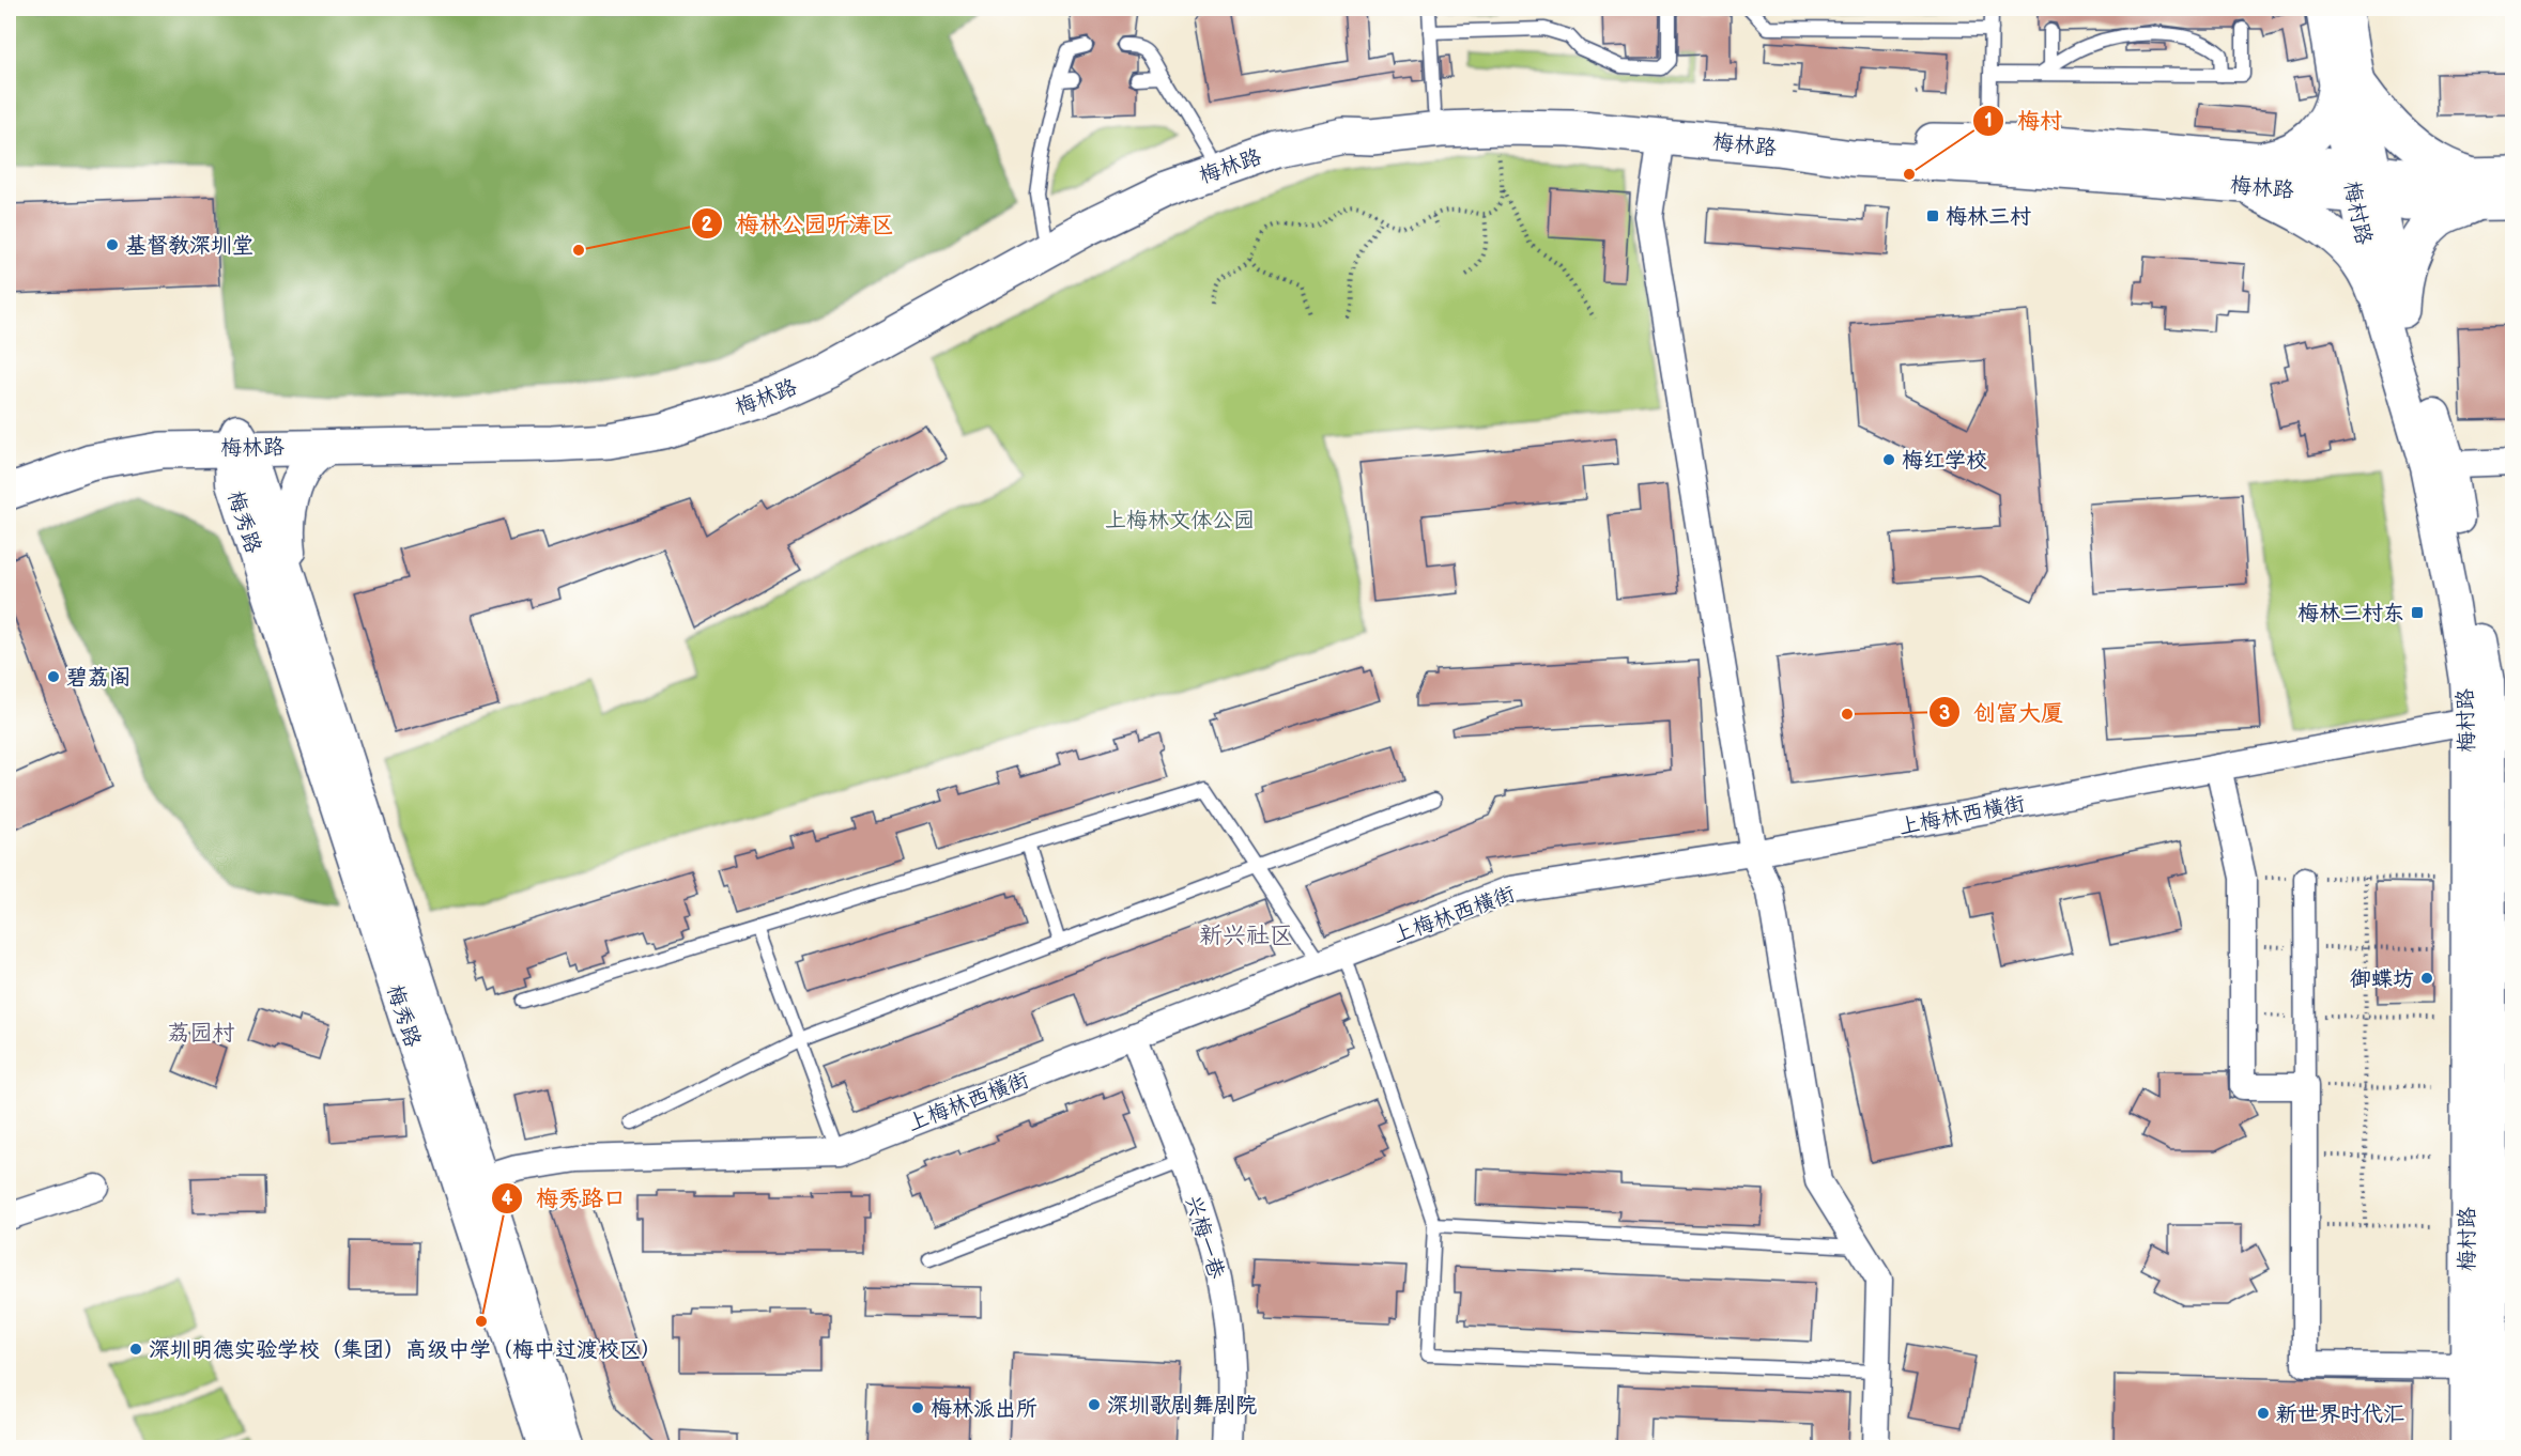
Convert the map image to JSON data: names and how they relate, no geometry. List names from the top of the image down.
{
  "streets": {
    "main road": ["梅林路"],
    "street": [
      "梅村路",
      "梅秀路",
      "上梅林西横街",
      "兴梅一巷"
    ]
  },
  "crossings": [
    ["梅林路", "梅村路"],
    ["梅林路", "梅秀路"],
    ["梅村路", "上梅林西横街"],
    ["梅秀路", "上梅林西横街"],
    ["上梅林西横街", "兴梅一巷"]
  ],
  "districts": ["新兴社区", "荔园村"],
  "parks": ["上梅林文体公园"],
  "places": {
    "other": [
      "梅村",
      "基督教深圳堂",
      "梅林公园听涛区",
      "梅红学校",
      "碧荔阁",
      "创富大厦",
      "御蝶坊",
      "梅秀路口",
      "深圳明德实验学校（集团）高级中学（梅中过渡校区）",
      "深圳歌剧舞剧院",
      "梅林派出所",
      "新世界时代汇"
    ],
    "transit": ["梅林三村", "梅林三村东"]
  }
}
